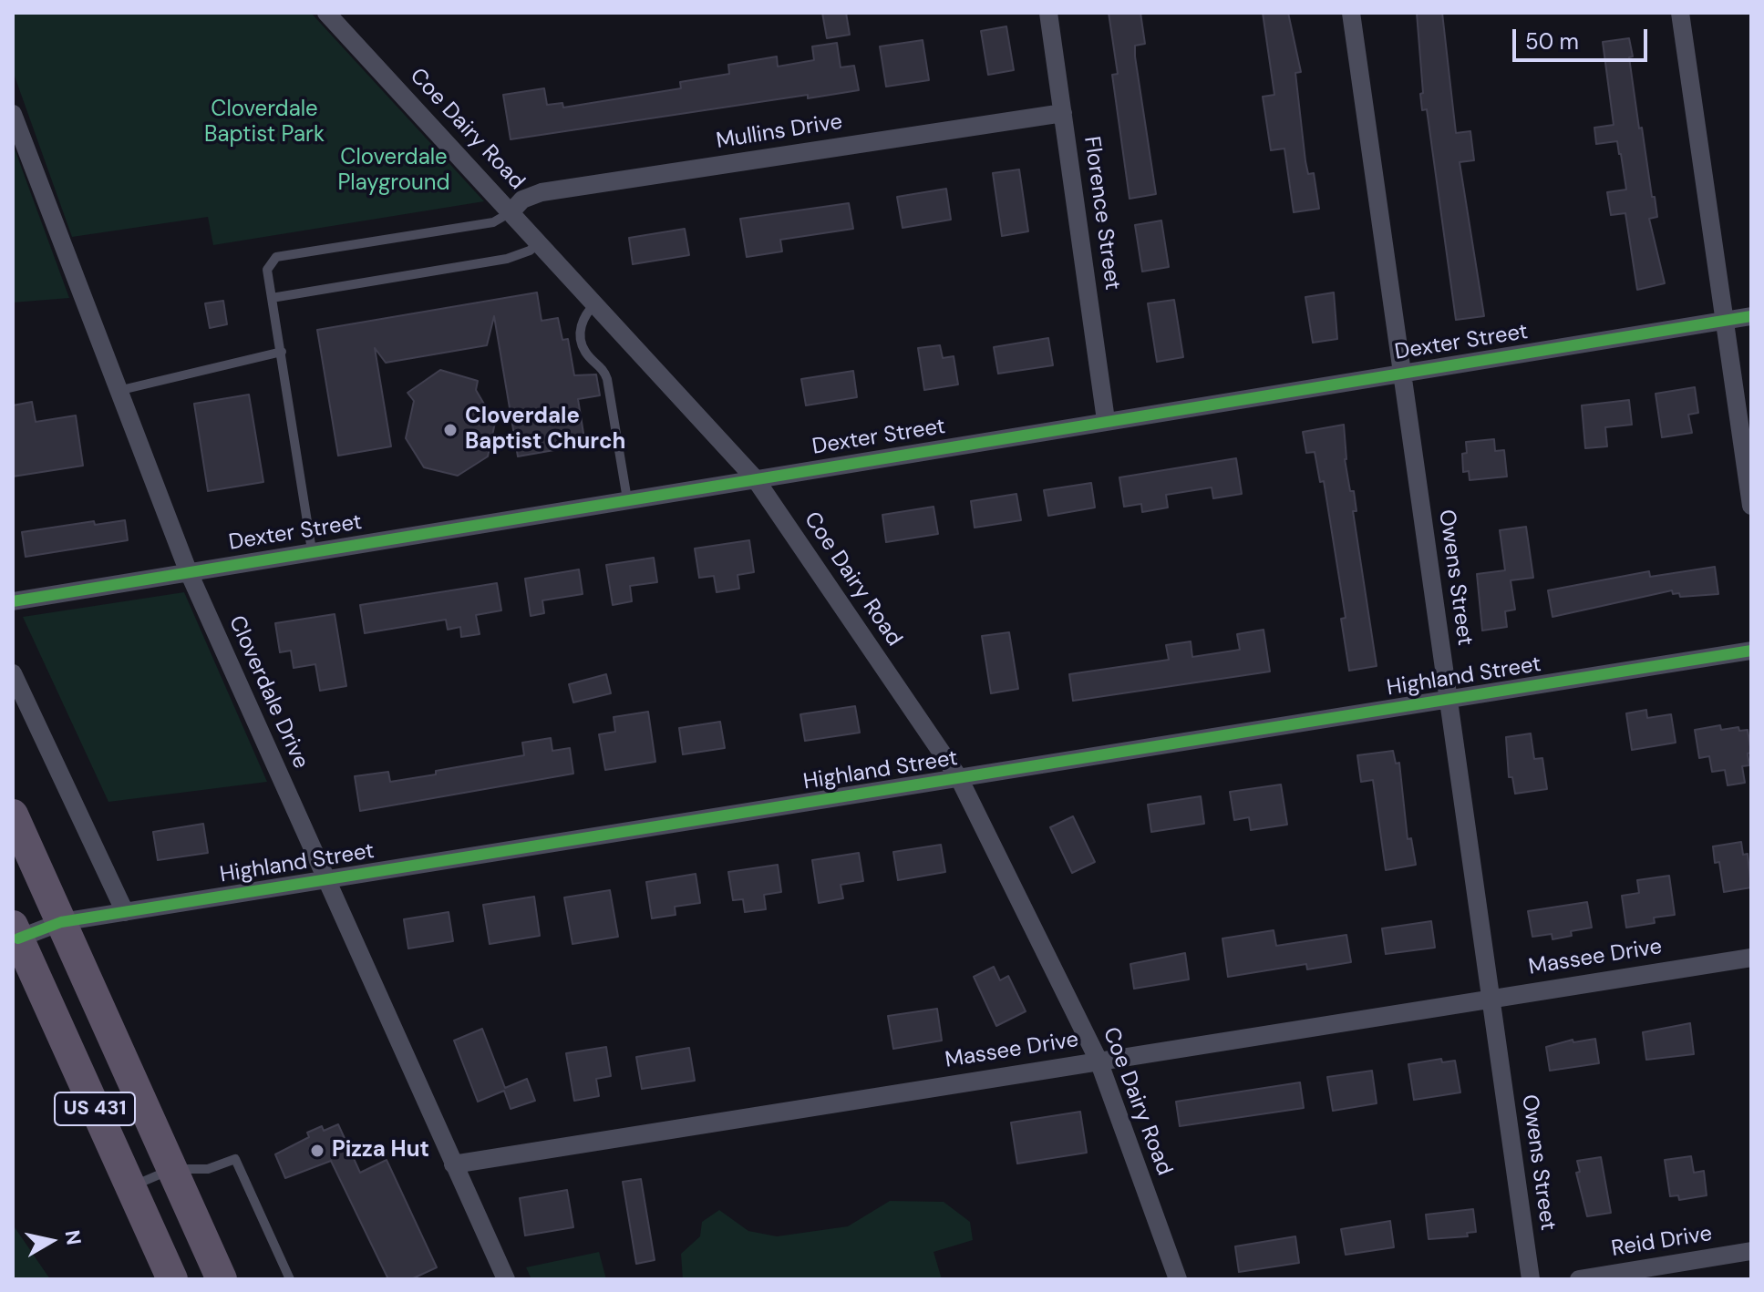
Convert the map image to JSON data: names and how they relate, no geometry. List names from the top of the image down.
{
  "streets": {
    "highway": ["US 431"],
    "street": [
      "Coe Dairy Road",
      "Mullins Drive",
      "Florence Street",
      "Dexter Street",
      "Owens Street",
      "Highland Street",
      "Cloverdale Drive",
      "Massee Drive",
      "Reid Drive"
    ]
  },
  "crossings": [
    ["Coe Dairy Road", "Mullins Drive"],
    ["Coe Dairy Road", "Dexter Street"],
    ["Coe Dairy Road", "Highland Street"],
    ["Coe Dairy Road", "Massee Drive"],
    ["Mullins Drive", "Florence Street"],
    ["Florence Street", "Dexter Street"],
    ["Dexter Street", "Owens Street"],
    ["Dexter Street", "Cloverdale Drive"],
    ["Owens Street", "Highland Street"],
    ["Owens Street", "Massee Drive"],
    ["Highland Street", "Cloverdale Drive"],
    ["Highland Street", "US 431"],
    ["Cloverdale Drive", "Massee Drive"]
  ],
  "parks": ["Cloverdale Baptist Park", "Cloverdale Playground"],
  "places": ["Cloverdale Baptist Church", "Pizza Hut"],
  "scale_bar": "50 m",
  "north": "right"
}
